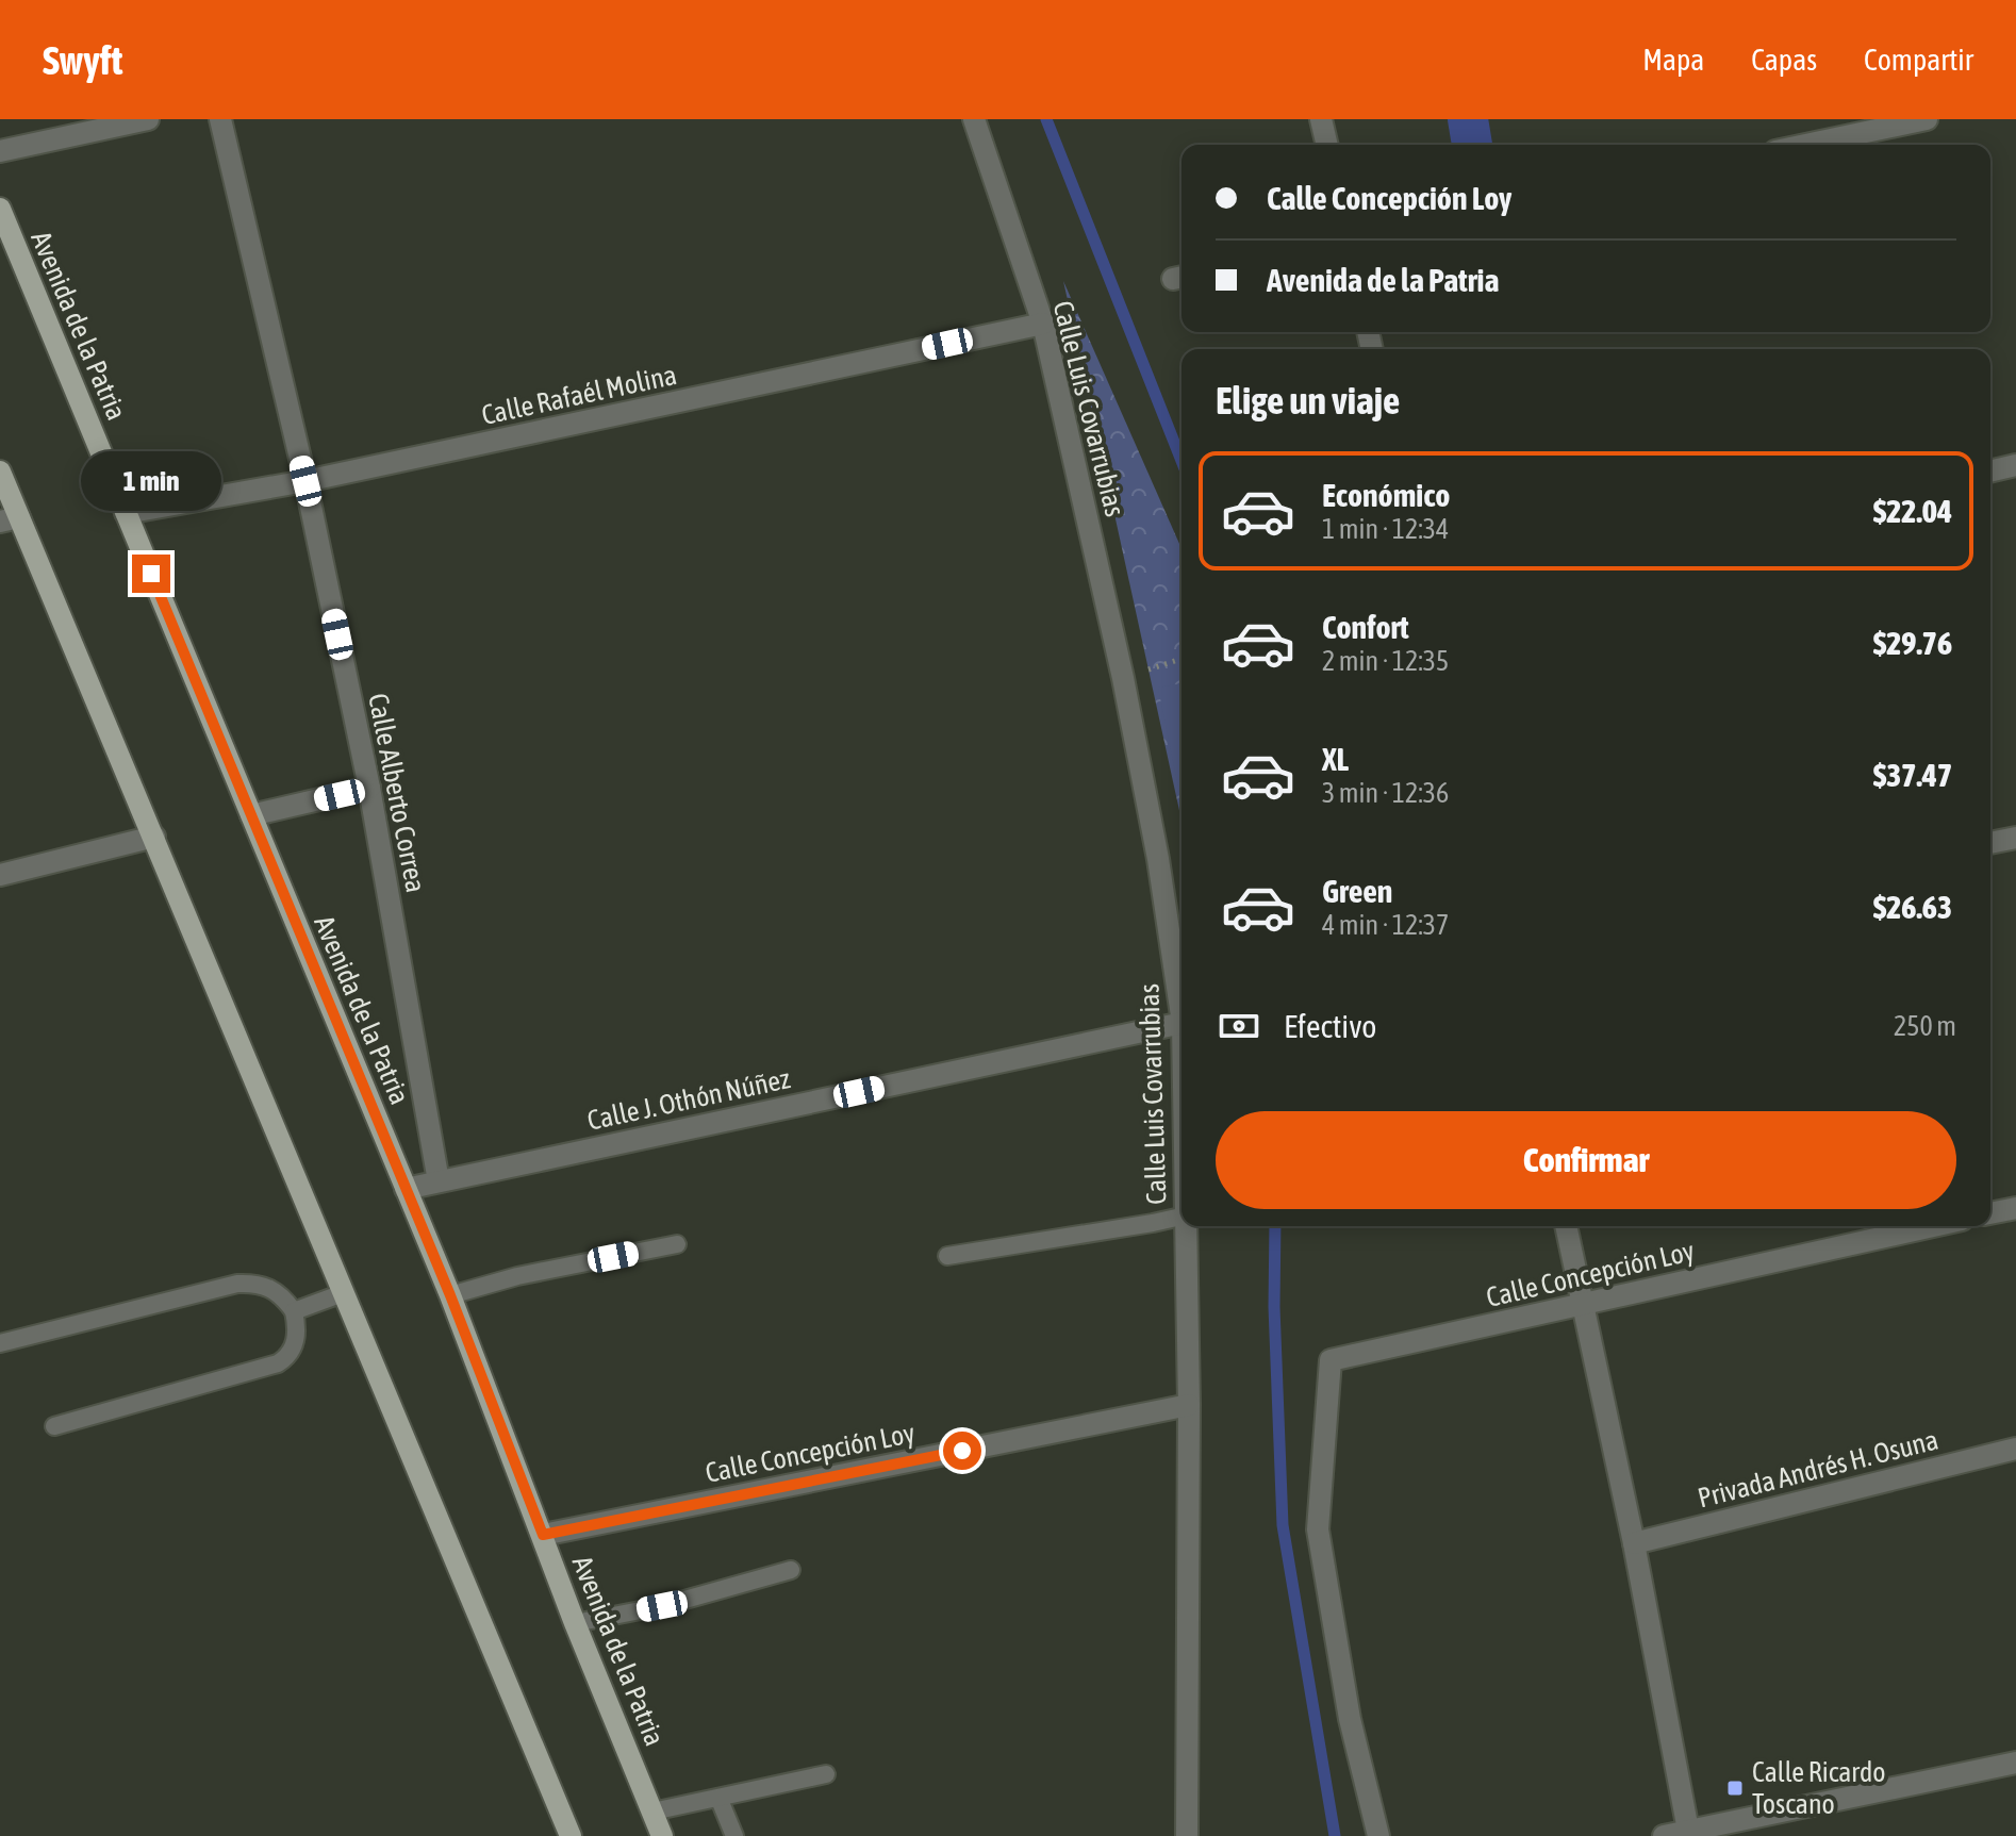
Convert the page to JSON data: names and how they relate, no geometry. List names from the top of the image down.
{
  "streets": {
    "main road": ["Avenida de la Patria"],
    "street": [
      "Calle Rafaél Molina",
      "Calle Luis Covarrubias",
      "Calle Alberto Correa",
      "Calle J. Othón Núñez",
      "Calle Concepción Loy",
      "Privada Andrés H. Osuna"
    ]
  },
  "crossings": [
    ["Avenida de la Patria", "Calle Rafaél Molina"],
    ["Avenida de la Patria", "Calle J. Othón Núñez"],
    ["Avenida de la Patria", "Calle Concepción Loy"],
    ["Calle Rafaél Molina", "Calle Luis Covarrubias"],
    ["Calle Rafaél Molina", "Calle Alberto Correa"],
    ["Calle Luis Covarrubias", "Calle Concepción Loy"],
    ["Calle Alberto Correa", "Calle J. Othón Núñez"]
  ],
  "places": {
    "transit": ["Calle Ricardo Toscano"]
  },
  "page": {
    "header": "Swyft",
    "nav": ["Mapa", "Capas", "Compartir"],
    "banner": ["Calle Concepción Loy", "Avenida de la Patria"],
    "heading": "Elige un viaje",
    "bubble": "1 min",
    "list": [
      {
        "name": "Económico",
        "note": "1 min · 12:34",
        "value": "$22.04"
      },
      {
        "name": "Confort",
        "note": "2 min · 12:35",
        "value": "$29.76"
      },
      {
        "name": "XL",
        "note": "3 min · 12:36",
        "value": "$37.47"
      },
      {
        "name": "Green",
        "note": "4 min · 12:37",
        "value": "$26.63"
      }
    ],
    "pay": ["Efectivo", "250 m"],
    "buttons": "Confirmar"
  }
}
